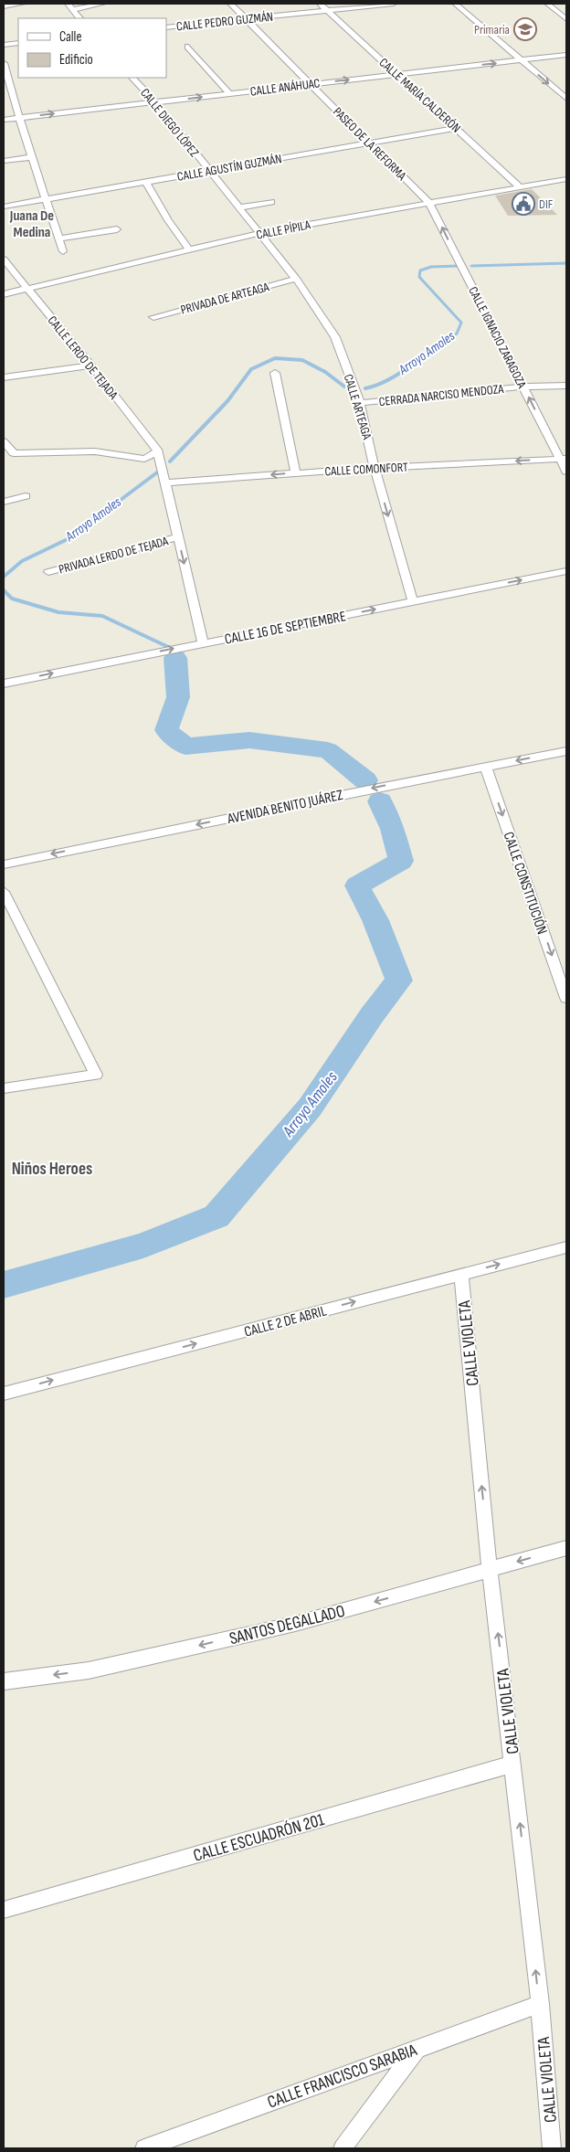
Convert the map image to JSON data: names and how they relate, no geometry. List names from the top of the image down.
{
  "streets": {
    "street": [
      "CALLE PEDRO GUZMÁN",
      "CALLE ANÁHUAC",
      "CALLE MARÍA CALDERÓN",
      "CALLE DIEGO LÓPEZ",
      "PASEO DE LA REFORMA",
      "CALLE AGUSTÍN GUZMÁN",
      "CALLE PÍPILA",
      "PRIVADA DE ARTEAGA",
      "CALLE IGNACIO ZARAGOZA",
      "CALLE LERDO DE TEJADA",
      "CERRADA NARCISO MENDOZA",
      "CALLE ARTEAGA",
      "CALLE COMONFORT",
      "PRIVADA LERDO DE TEJADA",
      "CALLE 16 DE SEPTIEMBRE",
      "AVENIDA BENITO JUÁREZ",
      "CALLE CONSTITUCIÓN",
      "CALLE 2 DE ABRIL",
      "CALLE VIOLETA",
      "SANTOS DEGALLADO",
      "CALLE ESCUADRÓN 201",
      "CALLE FRANCISCO SARABIA"
    ]
  },
  "crossings": [
    ["CALLE PEDRO GUZMÁN", "CALLE MARÍA CALDERÓN"],
    ["CALLE PEDRO GUZMÁN", "PASEO DE LA REFORMA"],
    ["CALLE ANÁHUAC", "CALLE MARÍA CALDERÓN"],
    ["CALLE ANÁHUAC", "CALLE DIEGO LÓPEZ"],
    ["CALLE ANÁHUAC", "PASEO DE LA REFORMA"],
    ["CALLE MARÍA CALDERÓN", "CALLE AGUSTÍN GUZMÁN"],
    ["CALLE MARÍA CALDERÓN", "CALLE PÍPILA"],
    ["CALLE DIEGO LÓPEZ", "CALLE AGUSTÍN GUZMÁN"],
    ["CALLE DIEGO LÓPEZ", "CALLE PÍPILA"],
    ["CALLE DIEGO LÓPEZ", "CALLE ARTEAGA"],
    ["PASEO DE LA REFORMA", "CALLE AGUSTÍN GUZMÁN"],
    ["PASEO DE LA REFORMA", "CALLE PÍPILA"],
    ["PASEO DE LA REFORMA", "CALLE IGNACIO ZARAGOZA"],
    ["CALLE PÍPILA", "CALLE IGNACIO ZARAGOZA"],
    ["CALLE PÍPILA", "CALLE LERDO DE TEJADA"],
    ["CALLE PÍPILA", "CALLE ARTEAGA"],
    ["PRIVADA DE ARTEAGA", "CALLE ARTEAGA"],
    ["CALLE IGNACIO ZARAGOZA", "CERRADA NARCISO MENDOZA"],
    ["CALLE IGNACIO ZARAGOZA", "CALLE COMONFORT"],
    ["CERRADA NARCISO MENDOZA", "CALLE ARTEAGA"],
    ["CALLE ARTEAGA", "CALLE COMONFORT"],
    ["CALLE ARTEAGA", "CALLE 16 DE SEPTIEMBRE"],
    ["AVENIDA BENITO JUÁREZ", "CALLE CONSTITUCIÓN"],
    ["CALLE 2 DE ABRIL", "CALLE VIOLETA"],
    ["CALLE VIOLETA", "SANTOS DEGALLADO"],
    ["CALLE VIOLETA", "CALLE ESCUADRÓN 201"],
    ["CALLE VIOLETA", "CALLE FRANCISCO SARABIA"]
  ],
  "one_way": [
    "CALLE ANÁHUAC",
    "CALLE IGNACIO ZARAGOZA",
    "CALLE COMONFORT",
    "CALLE 16 DE SEPTIEMBRE",
    "AVENIDA BENITO JUÁREZ",
    "CALLE CONSTITUCIÓN",
    "CALLE 2 DE ABRIL",
    "CALLE VIOLETA",
    "SANTOS DEGALLADO"
  ],
  "districts": ["Juana De Medina", "Niños Heroes"],
  "water": ["Arroyo Amoles"],
  "places": {
    "school or university": ["Primaria"],
    "public building": ["DIF"]
  },
  "legend": ["Calle", "Edificio"]
}
